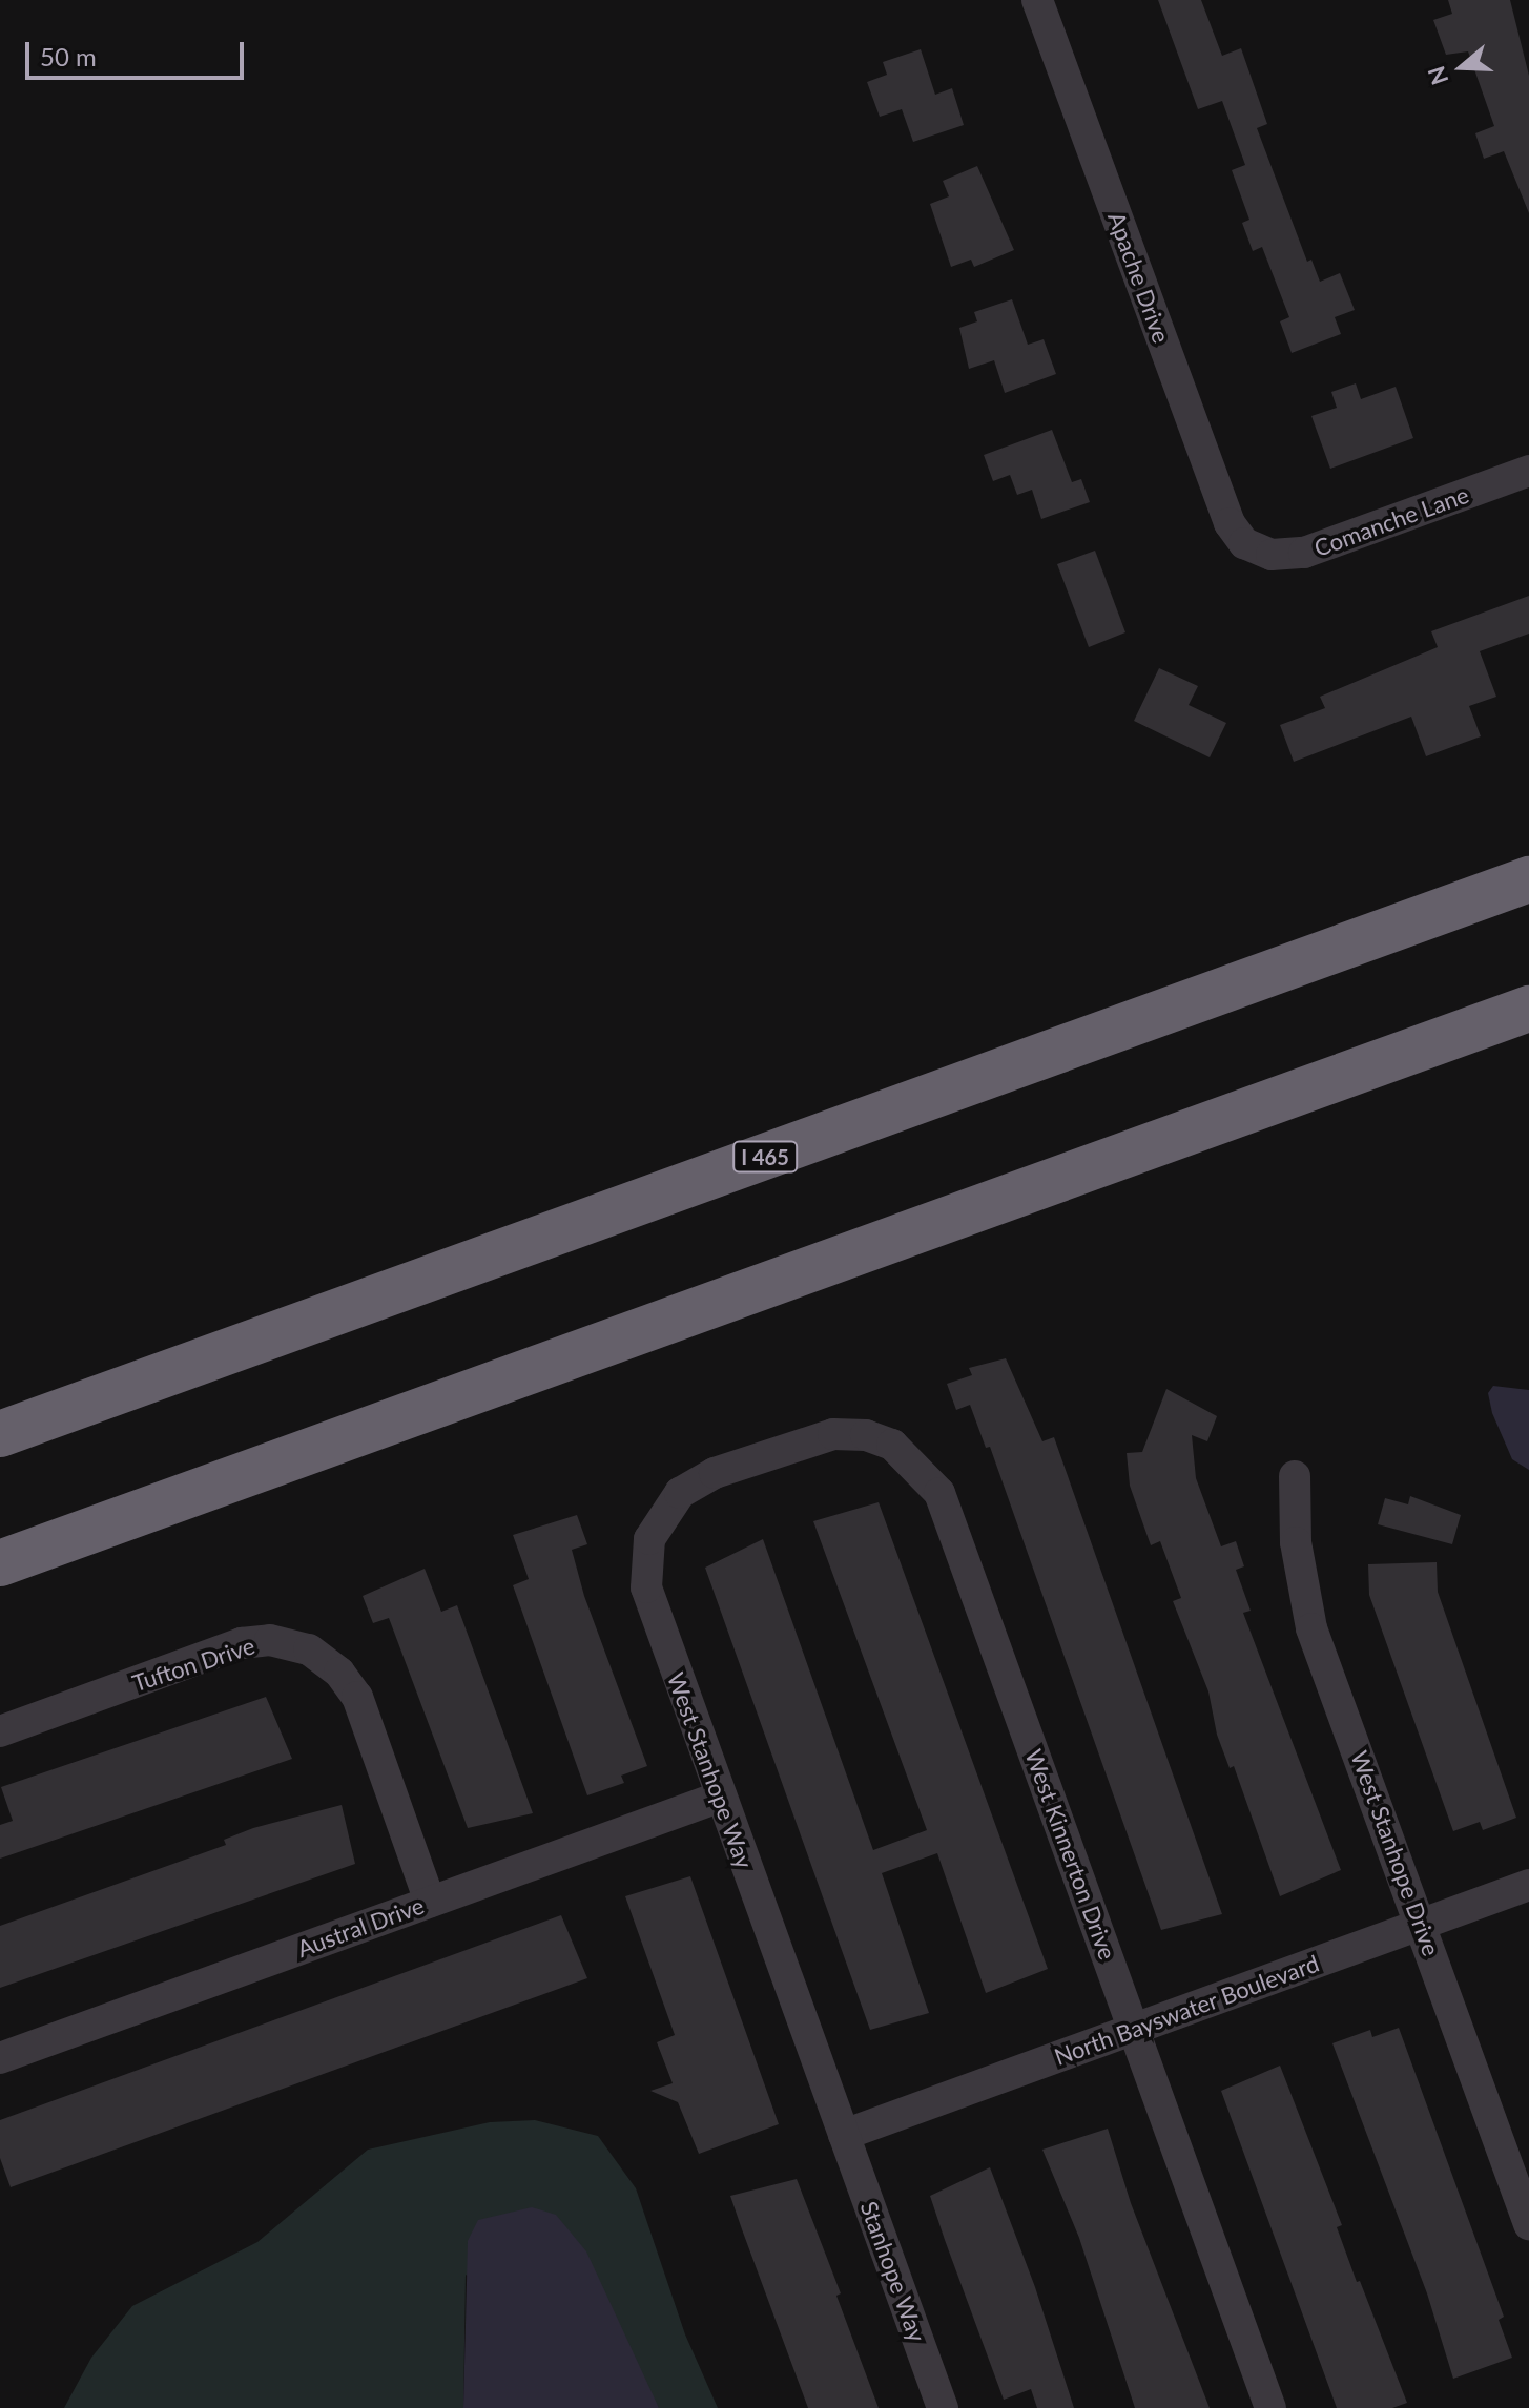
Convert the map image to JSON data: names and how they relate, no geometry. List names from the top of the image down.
{
  "streets": {
    "highway": ["I 465"],
    "street": [
      "Apache Drive",
      "Comanche Lane",
      "Tufton Drive",
      "West Stanhope Way",
      "West Stanhope Drive",
      "West Kinnerton Drive",
      "Austral Drive",
      "North Bayswater Boulevard",
      "Stanhope Way"
    ]
  },
  "crossings": [
    ["Apache Drive", "Comanche Lane"],
    ["Tufton Drive", "Austral Drive"],
    ["West Stanhope Way", "West Kinnerton Drive"],
    ["West Stanhope Way", "Austral Drive"],
    ["West Stanhope Way", "North Bayswater Boulevard"],
    ["West Stanhope Way", "Stanhope Way"],
    ["West Stanhope Drive", "North Bayswater Boulevard"],
    ["West Kinnerton Drive", "North Bayswater Boulevard"],
    ["North Bayswater Boulevard", "Stanhope Way"]
  ],
  "scale_bar": "50 m",
  "north": "left"
}
